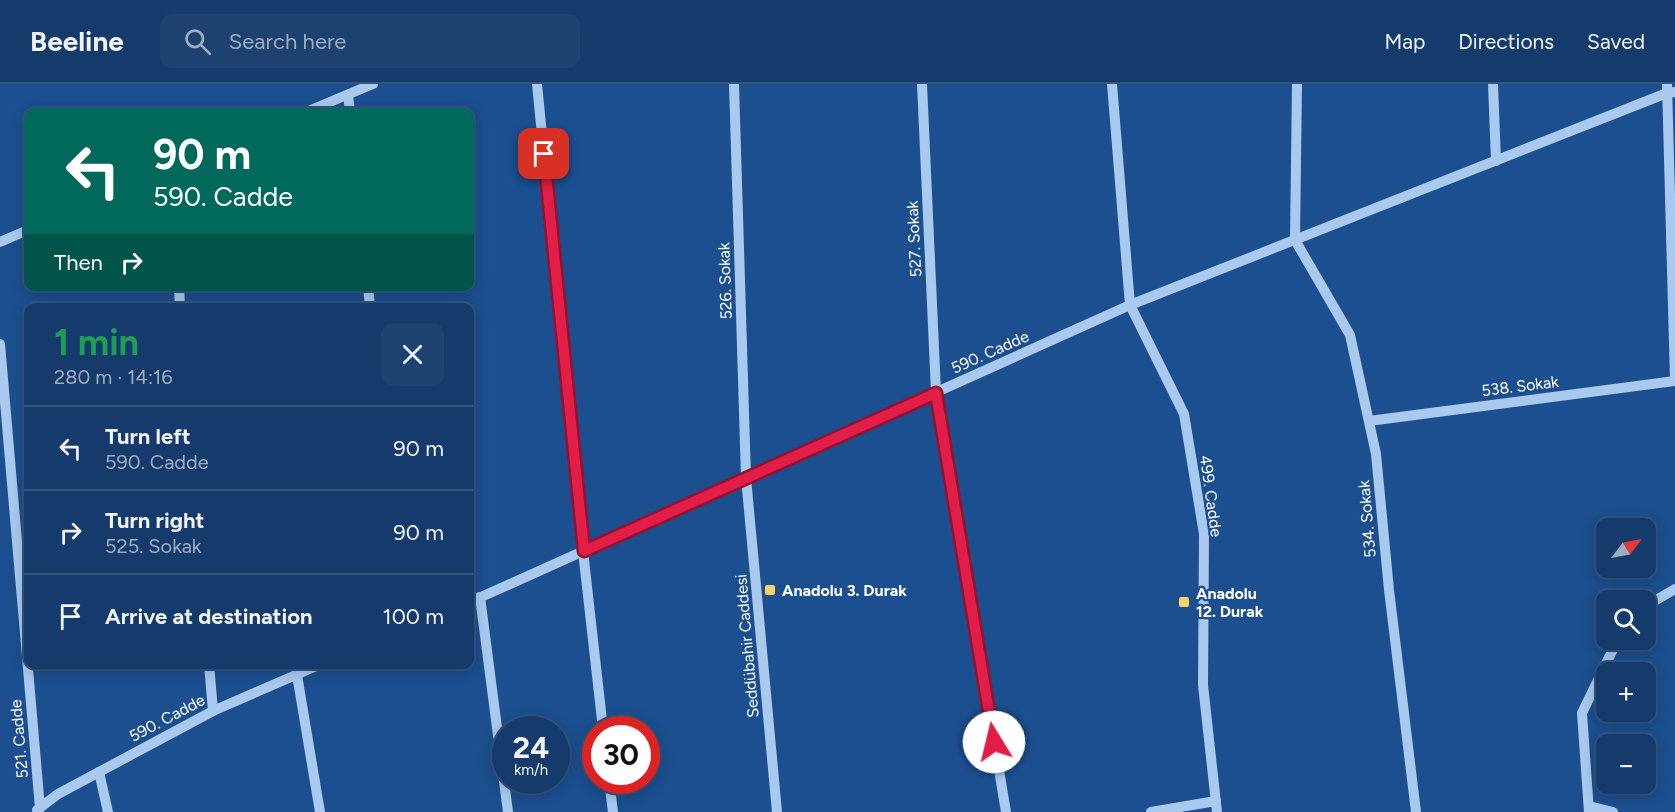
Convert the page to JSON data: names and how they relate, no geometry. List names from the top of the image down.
{
  "streets": {
    "street": [
      "527. Sokak",
      "526. Sokak",
      "590. Cadde",
      "538. Sokak",
      "499. Cadde",
      "534. Sokak",
      "Seddübahir Caddesi",
      "521. Cadde"
    ]
  },
  "crossings": [
    ["527. Sokak", "590. Cadde"],
    ["526. Sokak", "590. Cadde"],
    ["526. Sokak", "Seddübahir Caddesi"],
    ["590. Cadde", "499. Cadde"],
    ["590. Cadde", "534. Sokak"],
    ["590. Cadde", "Seddübahir Caddesi"],
    ["590. Cadde", "521. Cadde"],
    ["538. Sokak", "534. Sokak"]
  ],
  "places": {
    "transit": ["Anadolu 3. Durak", "Anadolu 12. Durak"]
  },
  "north": "top right",
  "page": {
    "header": "Beeline",
    "search": "Search here",
    "nav": ["Map", "Directions", "Saved"],
    "turn": ["90 m", "590. Cadde"],
    "then": "Then",
    "heading": ["1 min", "280 m · 14:16"],
    "list": [
      {
        "name": "Turn left",
        "note": "590. Cadde",
        "value": "90 m"
      },
      {
        "name": "Turn right",
        "note": "525. Sokak",
        "value": "90 m"
      },
      {
        "name": "Arrive at destination",
        "value": "100 m"
      }
    ],
    "map_buttons": ["+", "−"],
    "speed": "24 km/h",
    "limit": "30"
  }
}
